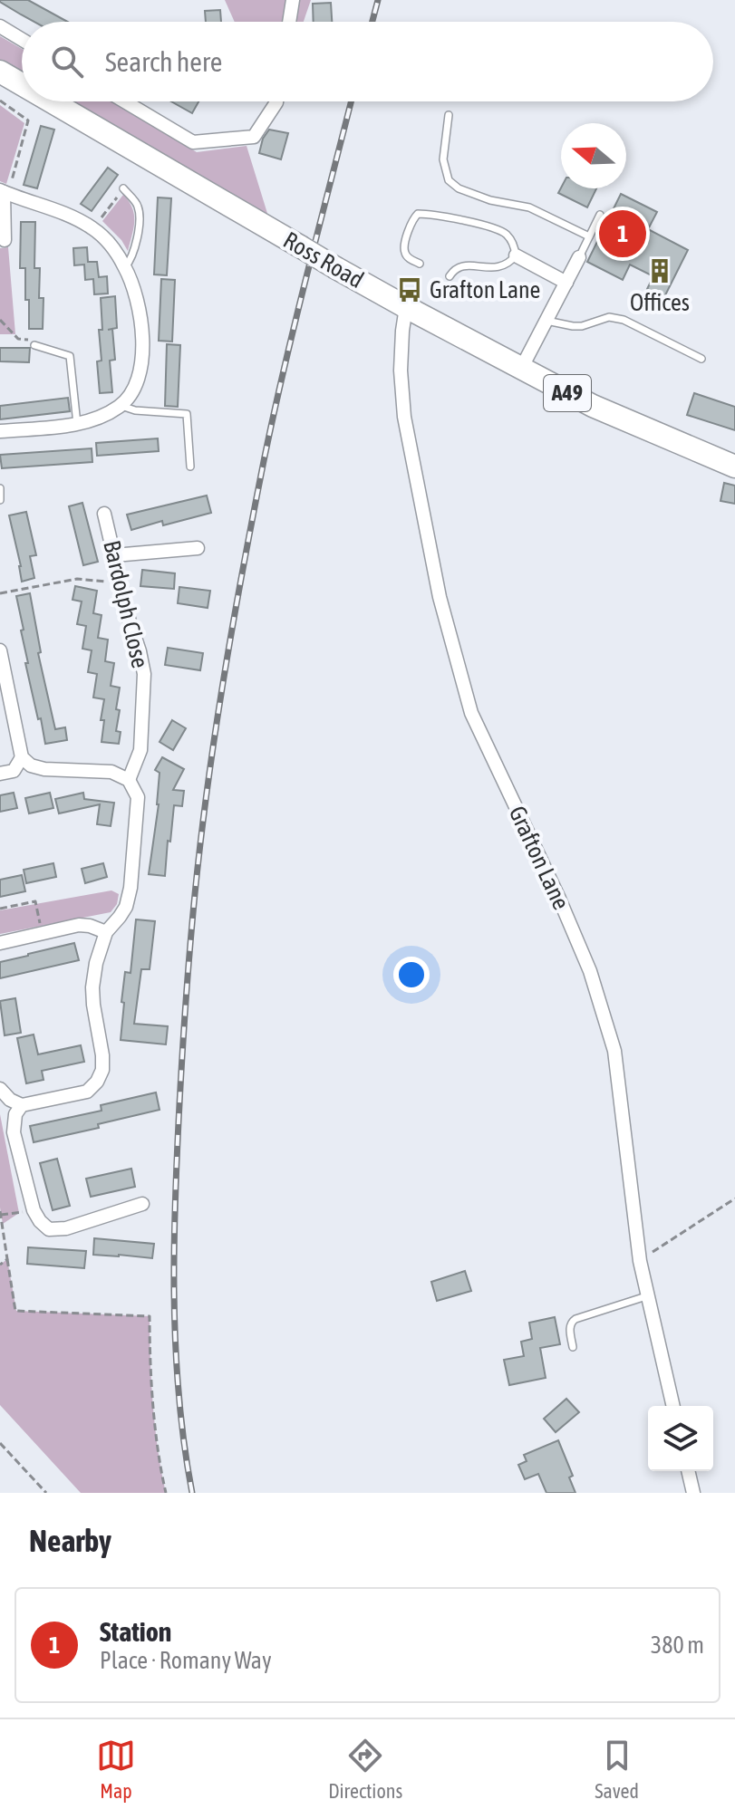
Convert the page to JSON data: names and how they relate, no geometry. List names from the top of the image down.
{
  "streets": {
    "highway": ["Ross Road", "A49"],
    "street": ["Bardolph Close", "Grafton Lane"]
  },
  "crossings": [
    ["Ross Road", "Grafton Lane"]
  ],
  "places": {
    "building": ["Offices"],
    "bus stop": ["Grafton Lane"]
  },
  "north": "left",
  "page": {
    "search": "Search here",
    "pins": "1",
    "heading": "Nearby",
    "list": [
      {
        "mark": "1",
        "name": "Station",
        "note": "Place · Romany Way",
        "value": "380 m"
      }
    ],
    "nav": ["Map", "Directions", "Saved"]
  }
}
